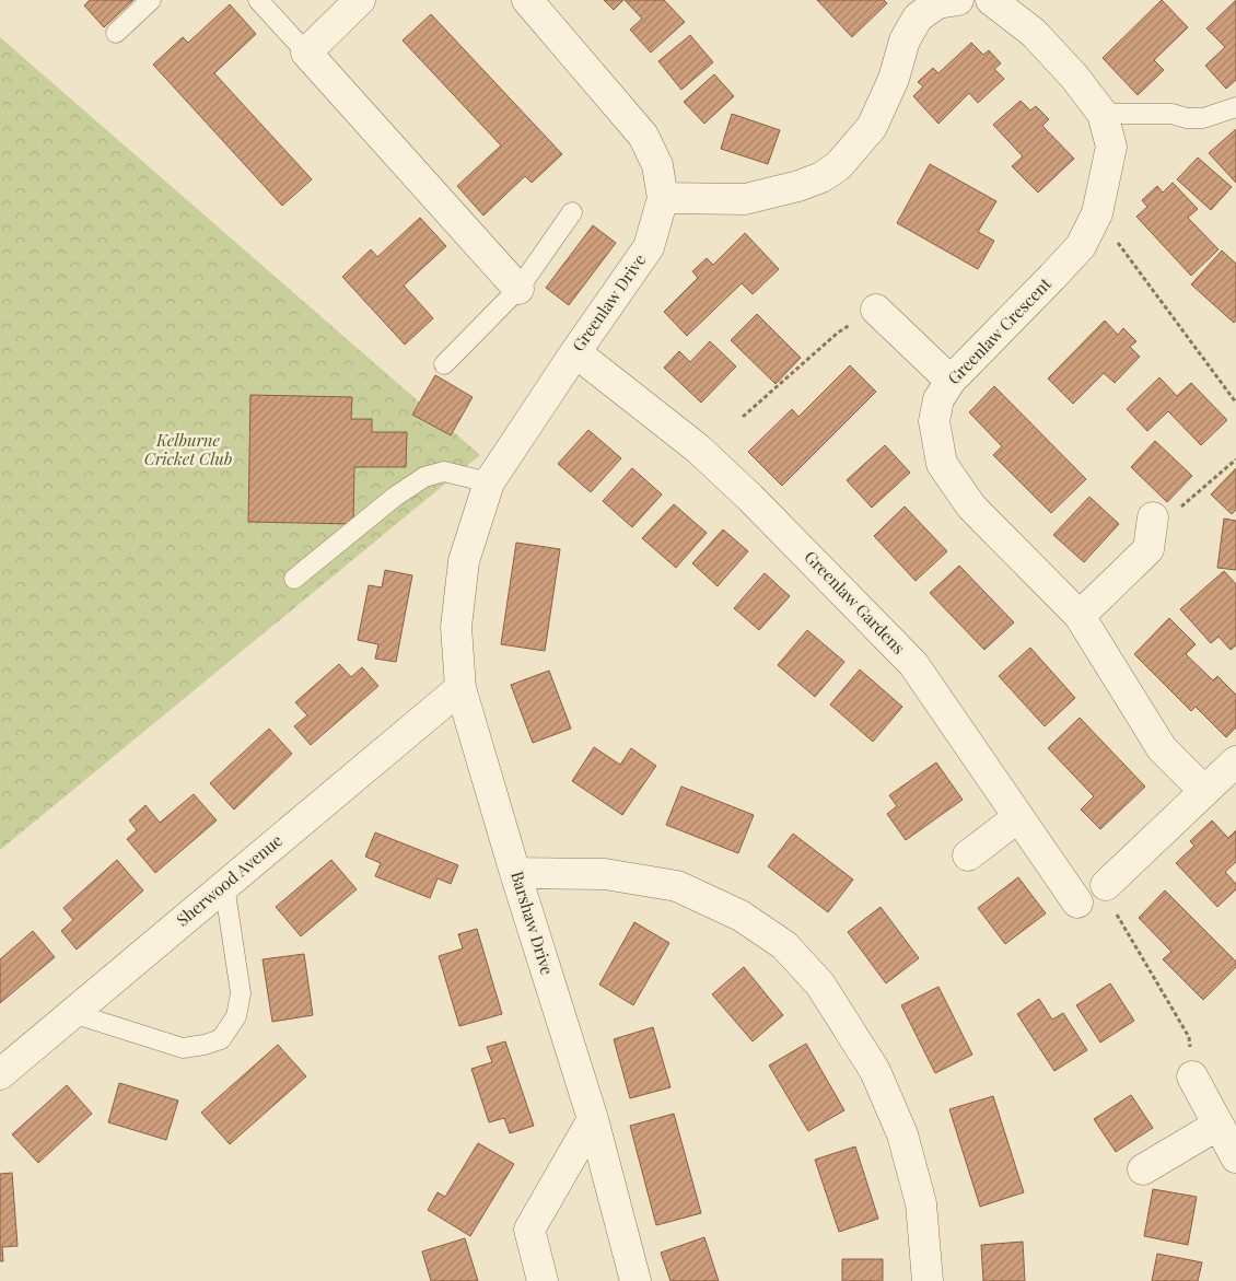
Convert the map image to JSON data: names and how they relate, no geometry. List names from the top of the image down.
{
  "streets": {
    "street": [
      "Greenlaw Drive",
      "Greenlaw Crescent",
      "Greenlaw Gardens",
      "Sherwood Avenue",
      "Barshaw Drive"
    ]
  },
  "crossings": [
    ["Greenlaw Drive", "Greenlaw Gardens"],
    ["Greenlaw Drive", "Barshaw Drive"],
    ["Sherwood Avenue", "Barshaw Drive"]
  ],
  "parks": ["Kelburne Cricket Club"]
}
